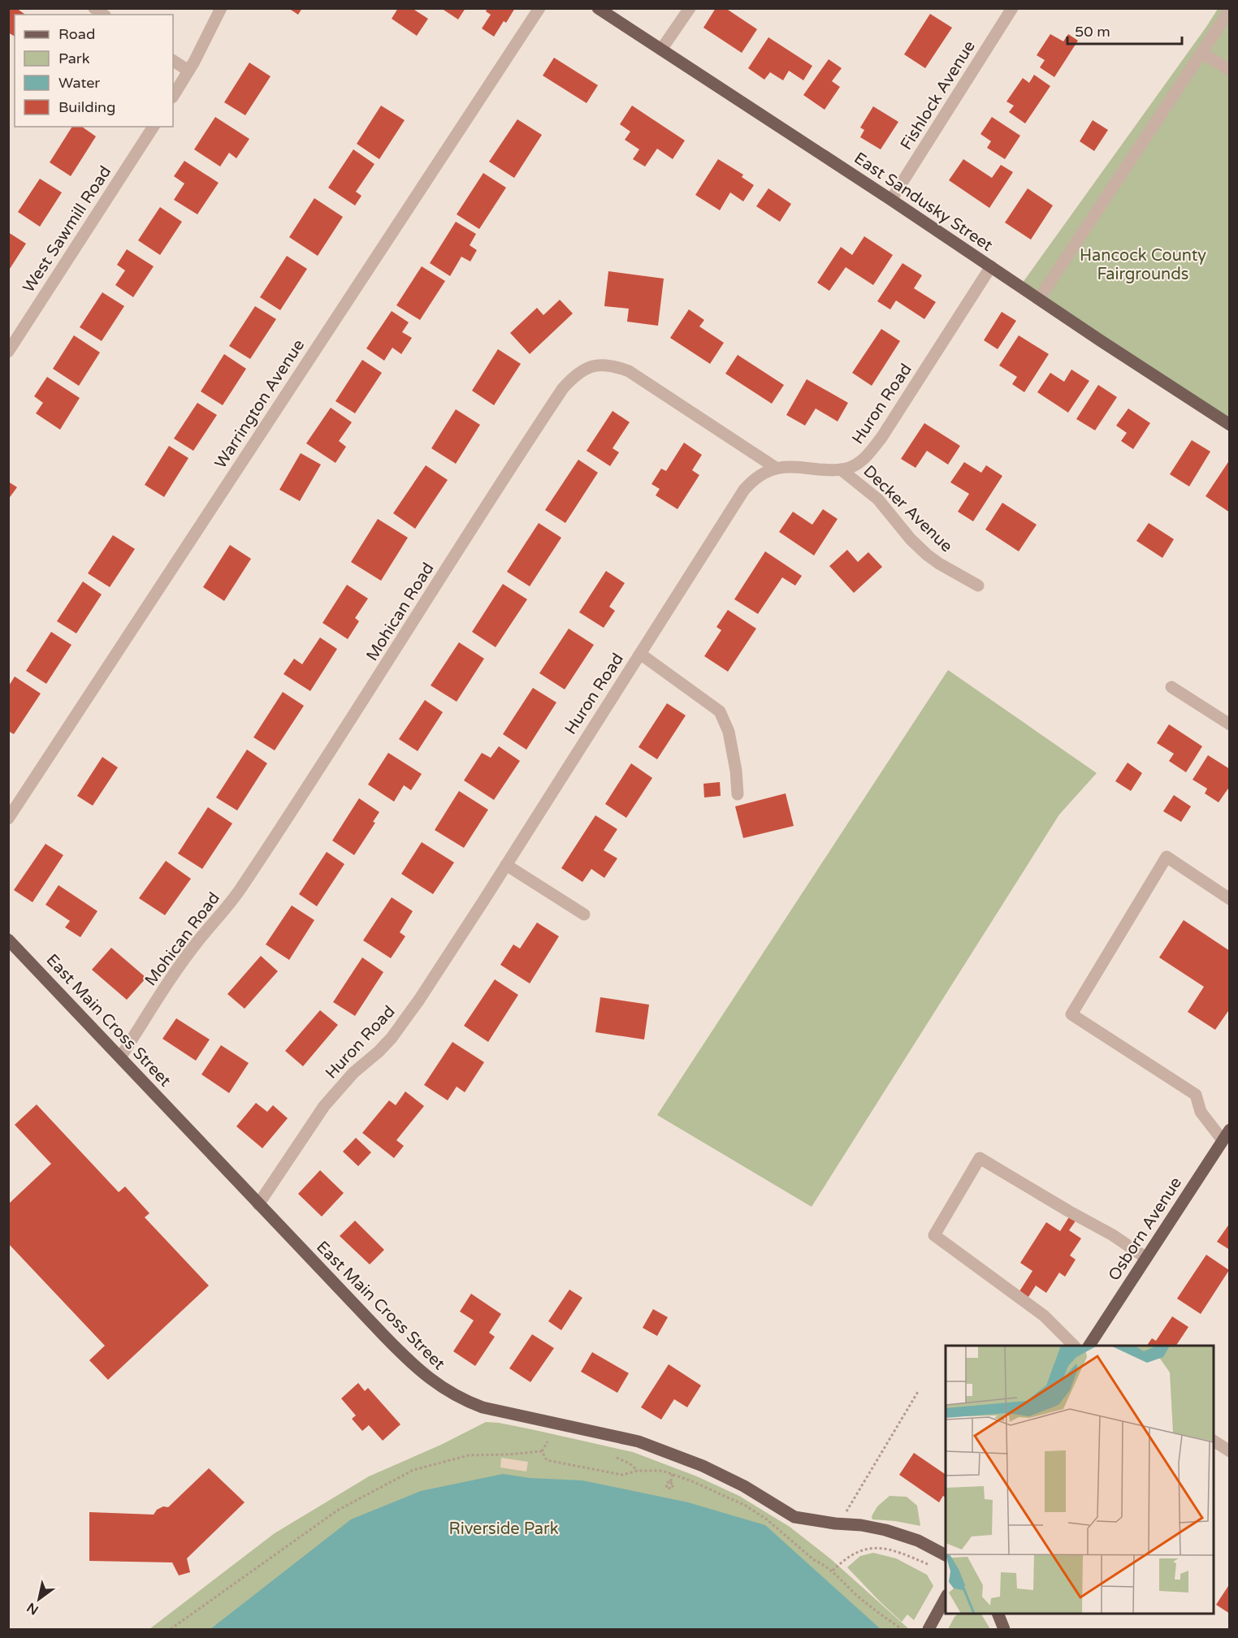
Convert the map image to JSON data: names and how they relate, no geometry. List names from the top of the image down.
{
  "streets": {
    "main road": ["East Sandusky Street", "East Main Cross Street", "Osborn Avenue"],
    "street": [
      "Fishlock Avenue",
      "West Sawmill Road",
      "Warrington Avenue",
      "Huron Road",
      "Decker Avenue",
      "Mohican Road"
    ]
  },
  "crossings": [
    ["Fishlock Avenue", "East Sandusky Street"],
    ["East Sandusky Street", "Huron Road"],
    ["Huron Road", "Decker Avenue"],
    ["Huron Road", "Mohican Road"],
    ["Huron Road", "East Main Cross Street"],
    ["Mohican Road", "East Main Cross Street"]
  ],
  "parks": ["Hancock County Fairgrounds", "Riverside Park"],
  "legend": [
    "Road",
    "Park",
    "Water",
    "Building"
  ],
  "scale_bar": "50 m",
  "north": "bottom left"
}
